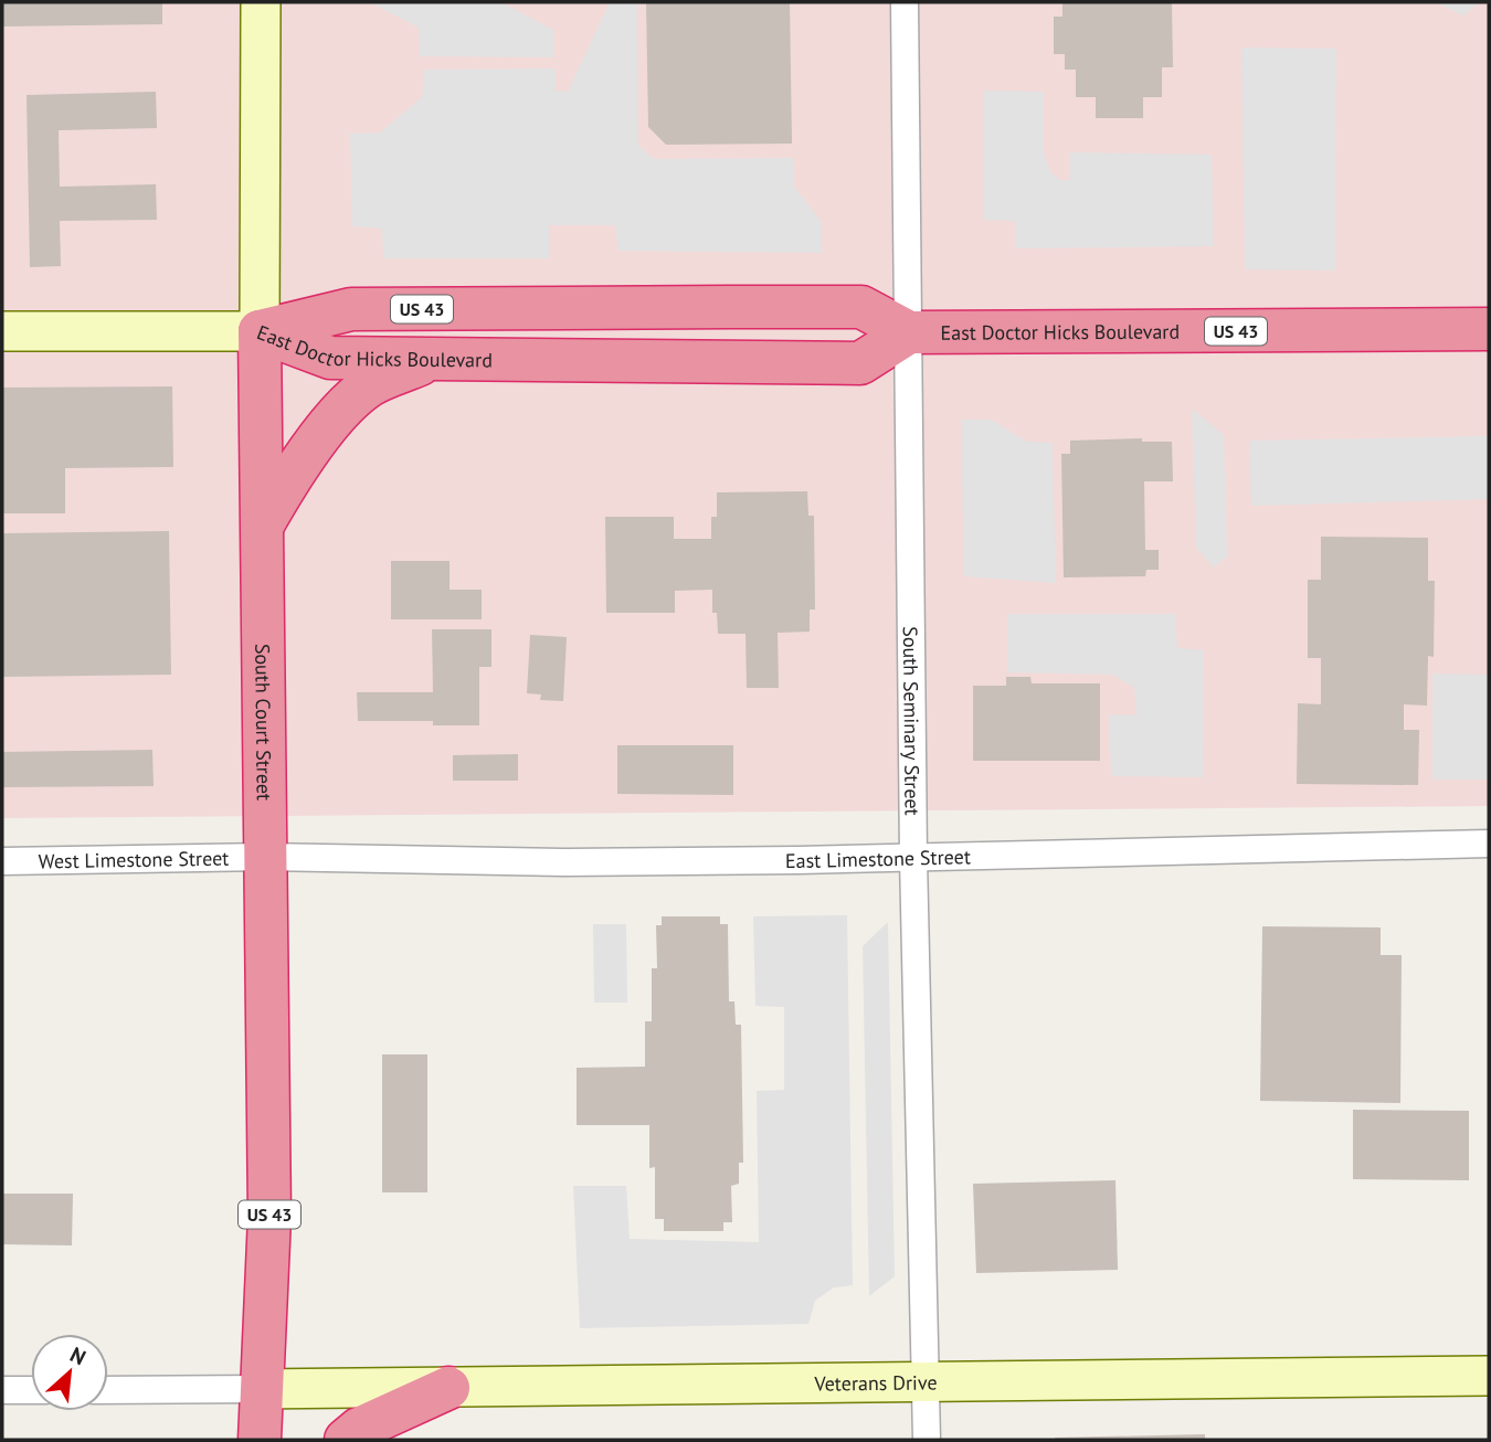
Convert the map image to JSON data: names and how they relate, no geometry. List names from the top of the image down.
{
  "streets": {
    "highway": ["US 43", "East Doctor Hicks Boulevard", "South Court Street"],
    "main road": ["Veterans Drive"],
    "street": ["South Seminary Street", "East Limestone Street", "West Limestone Street"]
  },
  "crossings": [
    ["East Doctor Hicks Boulevard", "South Court Street"],
    ["East Doctor Hicks Boulevard", "South Seminary Street"],
    ["South Court Street", "East Limestone Street"],
    ["South Court Street", "West Limestone Street"],
    ["South Court Street", "Veterans Drive"],
    ["South Seminary Street", "East Limestone Street"],
    ["South Seminary Street", "Veterans Drive"],
    ["East Limestone Street", "West Limestone Street"]
  ],
  "north": "top right"
}
